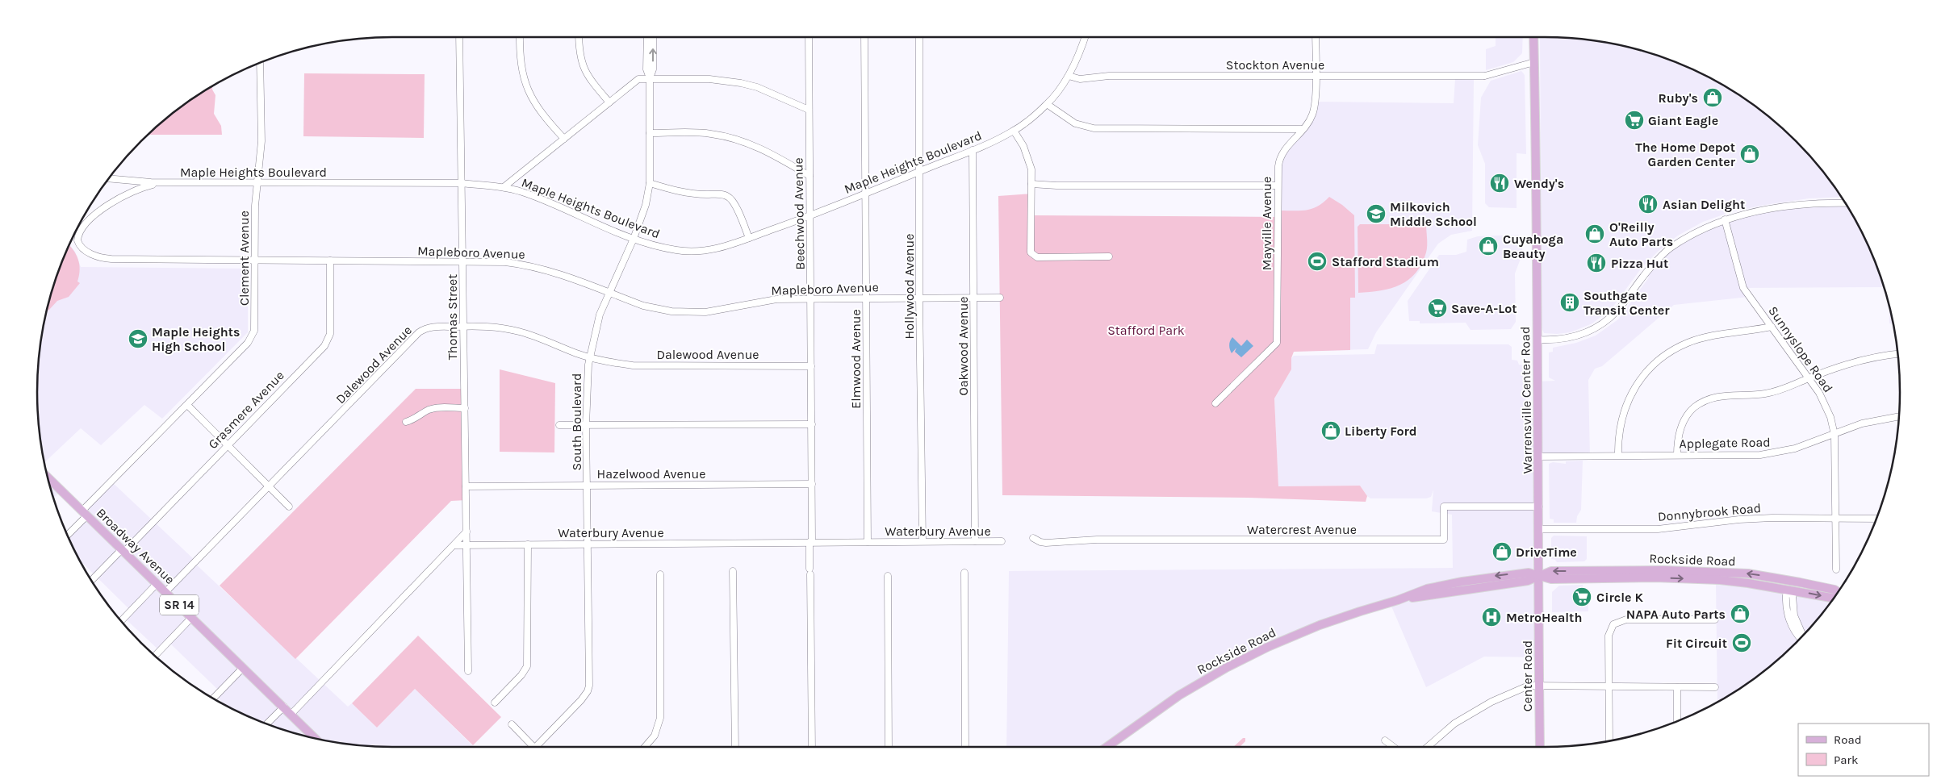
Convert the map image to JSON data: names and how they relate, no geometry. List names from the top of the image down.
{
  "streets": {
    "main road": [
      "Warrensville Center Road",
      "Broadway Avenue",
      "Rockside Road",
      "SR 14",
      "Center Road"
    ],
    "street": [
      "Stockton Avenue",
      "Maple Heights Boulevard",
      "Beechwood Avenue",
      "Mayville Avenue",
      "Mapleboro Avenue",
      "Clement Avenue",
      "Hollywood Avenue",
      "Thomas Street",
      "Oakwood Avenue",
      "Sunnyslope Road",
      "Dalewood Avenue",
      "Elmwood Avenue",
      "Grasmere Avenue",
      "South Boulevard",
      "Applegate Road",
      "Hazelwood Avenue",
      "Donnybrook Road",
      "Watercrest Avenue",
      "Waterbury Avenue"
    ]
  },
  "crossings": [
    ["Stockton Avenue", "Maple Heights Boulevard"],
    ["Stockton Avenue", "Mayville Avenue"],
    ["Stockton Avenue", "Warrensville Center Road"],
    ["Maple Heights Boulevard", "Beechwood Avenue"],
    ["Maple Heights Boulevard", "Mapleboro Avenue"],
    ["Maple Heights Boulevard", "Clement Avenue"],
    ["Maple Heights Boulevard", "Hollywood Avenue"],
    ["Maple Heights Boulevard", "Thomas Street"],
    ["Maple Heights Boulevard", "Oakwood Avenue"],
    ["Maple Heights Boulevard", "Elmwood Avenue"],
    ["Maple Heights Boulevard", "South Boulevard"],
    ["Beechwood Avenue", "Mapleboro Avenue"],
    ["Beechwood Avenue", "Dalewood Avenue"],
    ["Beechwood Avenue", "Hazelwood Avenue"],
    ["Beechwood Avenue", "Waterbury Avenue"],
    ["Mapleboro Avenue", "Clement Avenue"],
    ["Mapleboro Avenue", "Hollywood Avenue"],
    ["Mapleboro Avenue", "Thomas Street"],
    ["Mapleboro Avenue", "Oakwood Avenue"],
    ["Mapleboro Avenue", "Elmwood Avenue"],
    ["Mapleboro Avenue", "Grasmere Avenue"],
    ["Mapleboro Avenue", "South Boulevard"],
    ["Clement Avenue", "Broadway Avenue"],
    ["Hollywood Avenue", "Waterbury Avenue"],
    ["Thomas Street", "Dalewood Avenue"],
    ["Thomas Street", "Hazelwood Avenue"],
    ["Thomas Street", "Waterbury Avenue"],
    ["Oakwood Avenue", "Waterbury Avenue"],
    ["Sunnyslope Road", "Applegate Road"],
    ["Sunnyslope Road", "Donnybrook Road"],
    ["Dalewood Avenue", "South Boulevard"],
    ["Dalewood Avenue", "Broadway Avenue"],
    ["Elmwood Avenue", "Waterbury Avenue"],
    ["Warrensville Center Road", "Applegate Road"],
    ["Warrensville Center Road", "Donnybrook Road"],
    ["Warrensville Center Road", "Watercrest Avenue"],
    ["Warrensville Center Road", "Rockside Road"],
    ["Warrensville Center Road", "Center Road"],
    ["Grasmere Avenue", "Broadway Avenue"],
    ["South Boulevard", "Hazelwood Avenue"],
    ["South Boulevard", "Waterbury Avenue"],
    ["Rockside Road", "Center Road"]
  ],
  "parks": ["Stafford Park"],
  "places": {
    "shop": [
      "Ruby's",
      "The Home Depot Garden Center",
      "O'Reilly Auto Parts",
      "Cuyahoga Beauty",
      "Liberty Ford",
      "DriveTime",
      "NAPA Auto Parts"
    ],
    "supermarket": ["Giant Eagle", "Save-A-Lot", "Circle K"],
    "restaurant": ["Wendy's", "Asian Delight", "Pizza Hut"],
    "school or university": ["Milkovich Middle School", "Maple Heights High School"],
    "sports": ["Stafford Stadium", "Fit Circuit"],
    "building": ["Southgate Transit Center"],
    "hospital": ["MetroHealth"]
  },
  "legend": ["Road", "Park"]
}
